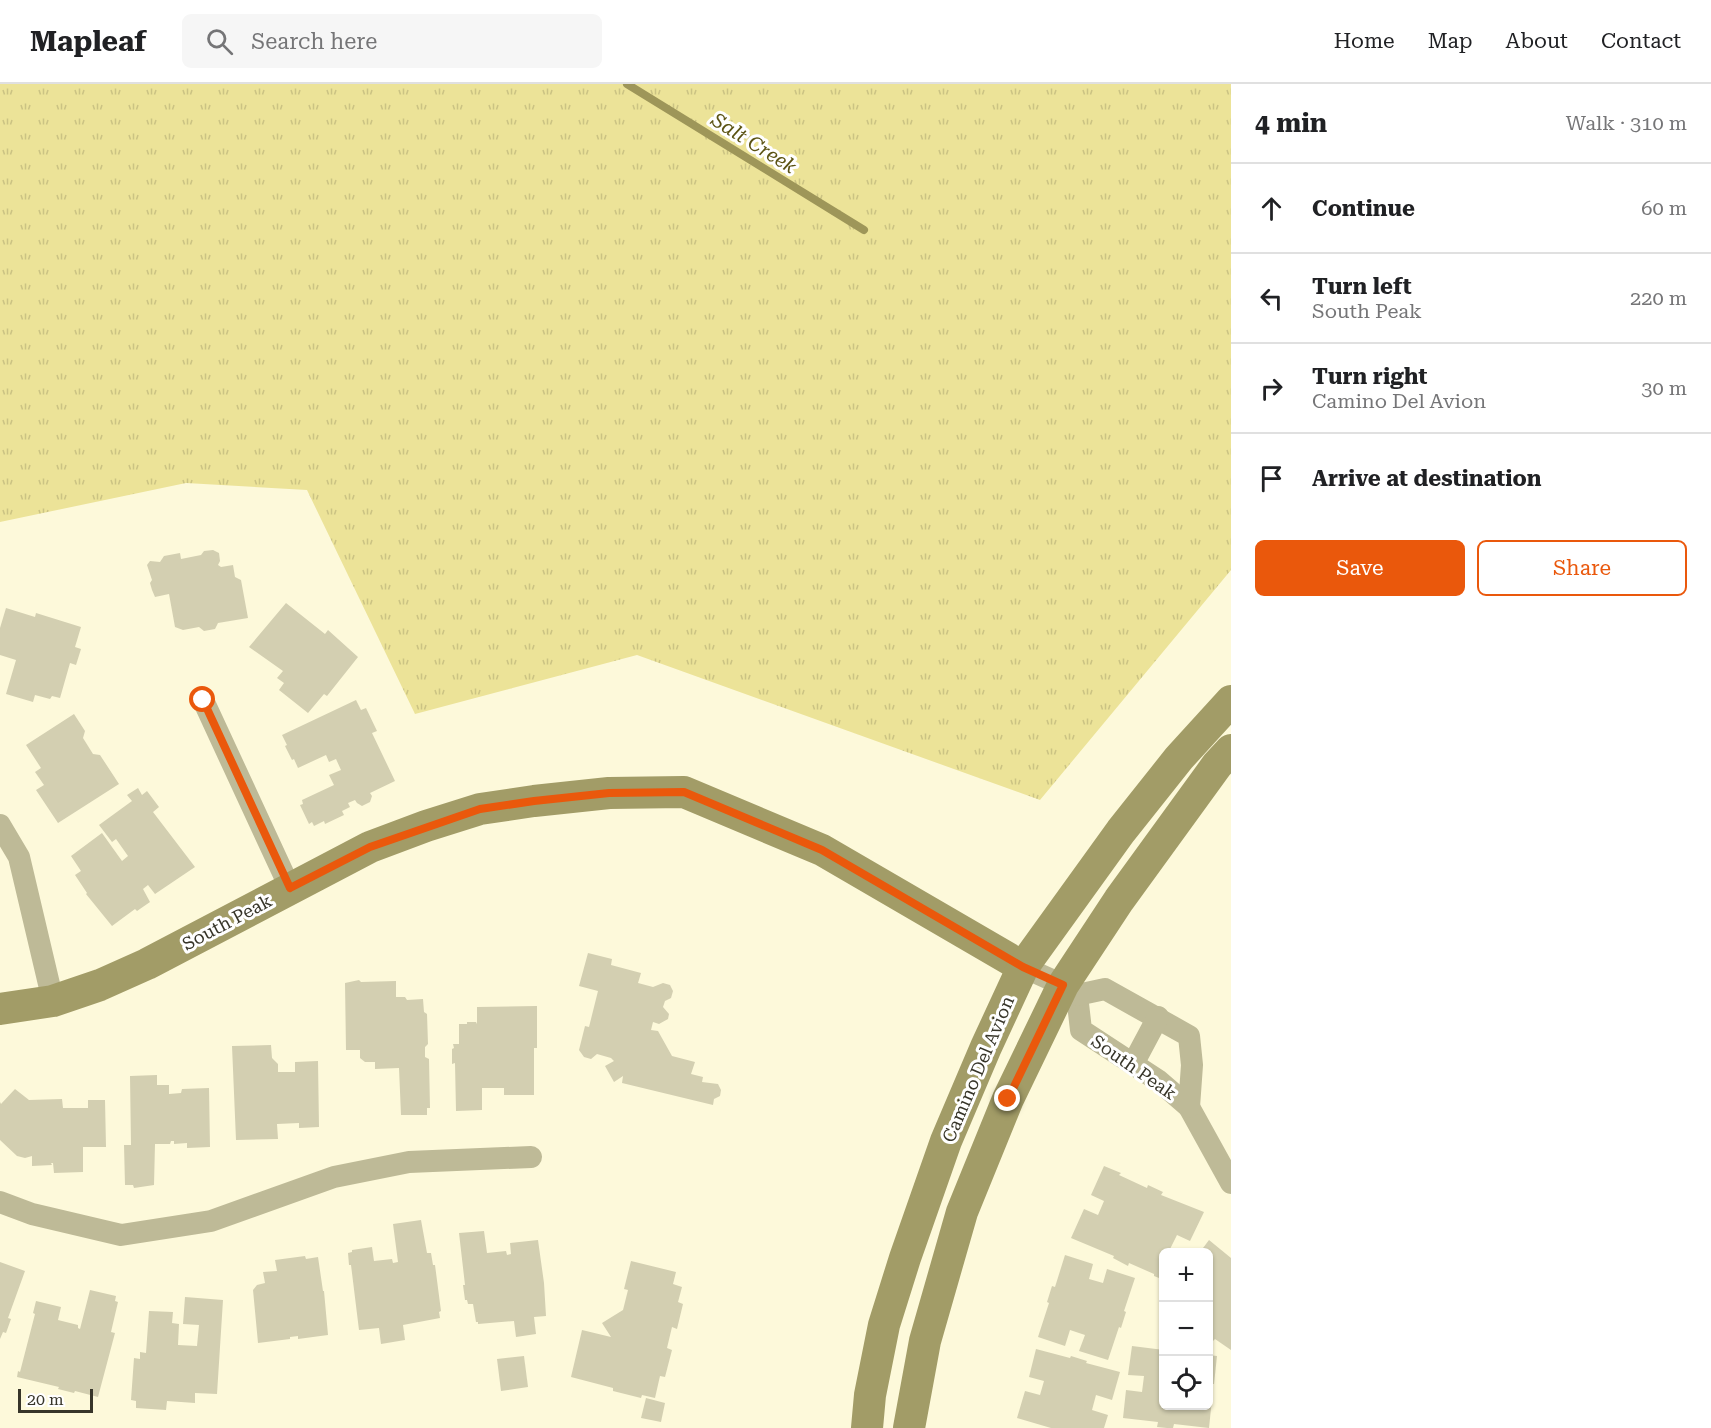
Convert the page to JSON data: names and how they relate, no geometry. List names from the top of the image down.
{
  "streets": {
    "main road": ["South Peak", "Camino Del Avion"]
  },
  "crossings": [
    ["South Peak", "Camino Del Avion"]
  ],
  "water": ["Salt Creek"],
  "scale_bar": "20 m",
  "page": {
    "header": "Mapleaf",
    "search": "Search here",
    "nav": [
      "Home",
      "Map",
      "About",
      "Contact"
    ],
    "heading": ["4 min", "Walk · 310 m"],
    "list": [
      ["Continue", "60 m"],
      ["Turn left", "South Peak", "220 m"],
      ["Turn right", "Camino Del Avion", "30 m"],
      "Arrive at destination"
    ],
    "buttons": ["Save", "Share"],
    "map_buttons": ["+", "−"],
    "scale": "20 m"
  }
}
